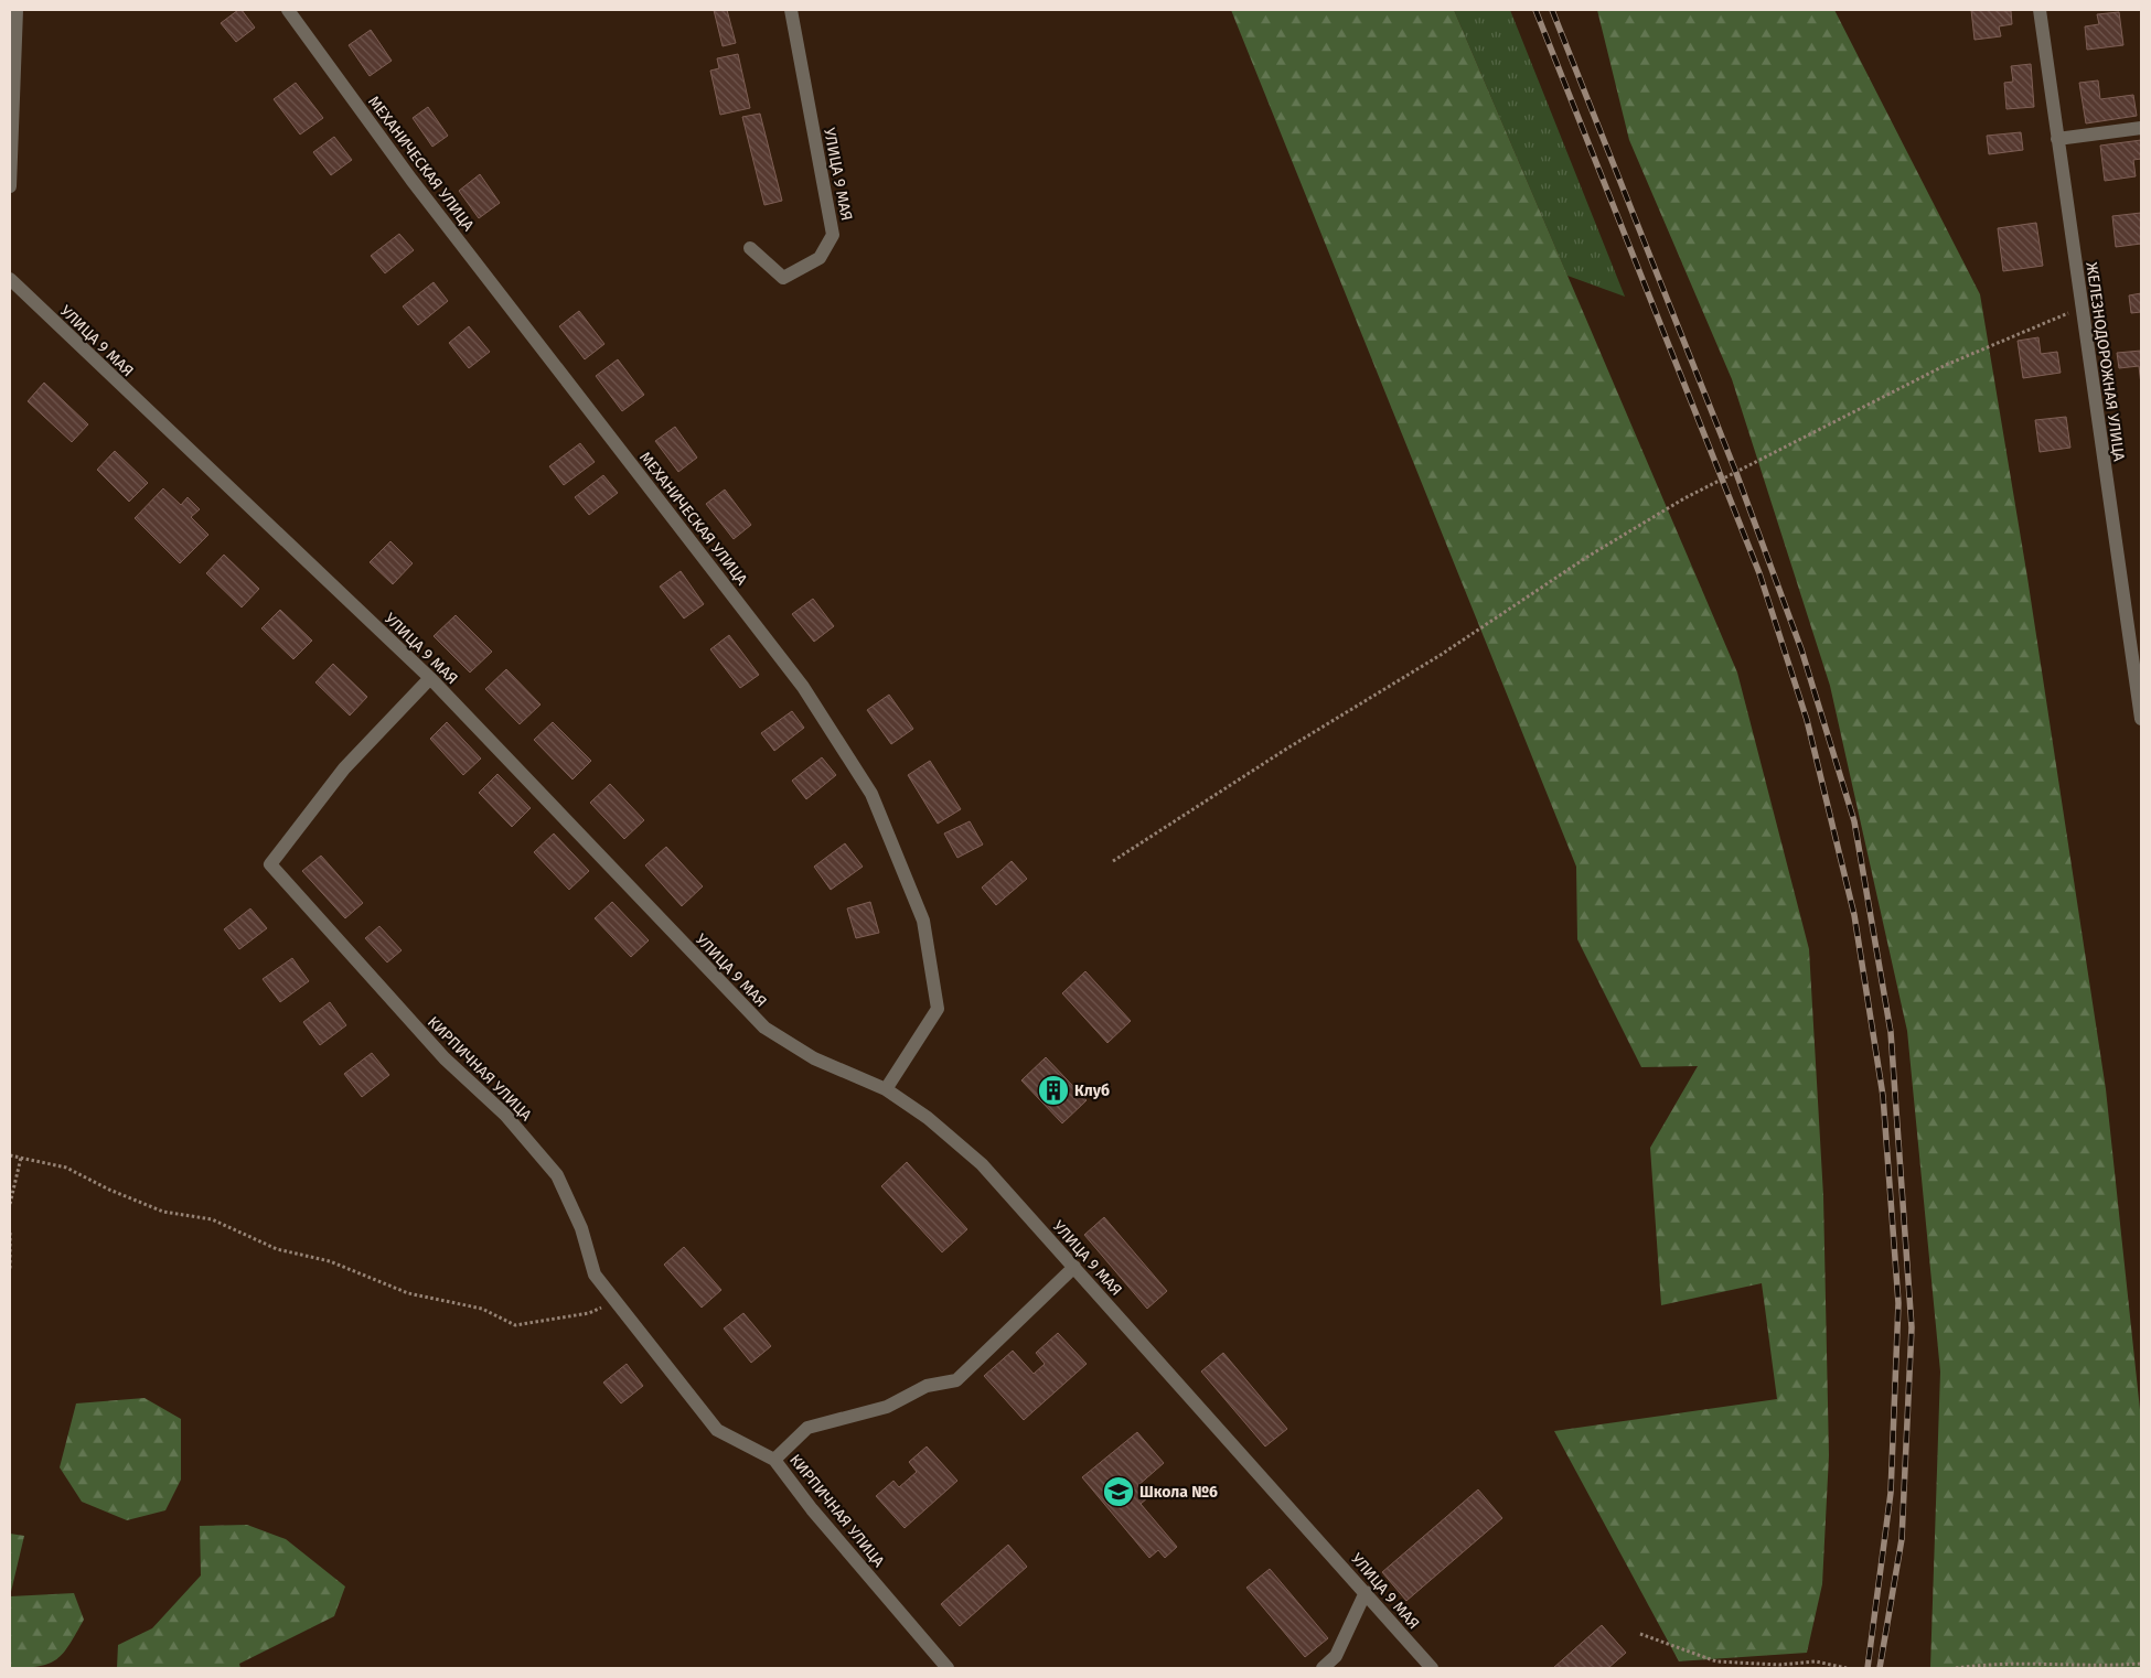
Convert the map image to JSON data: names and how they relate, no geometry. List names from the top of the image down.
{
  "streets": {
    "street": [
      "МЕХАНИЧЕСКАЯ УЛИЦА",
      "УЛИЦА 9 МАЯ",
      "ЖЕЛЕЗНОДОРОЖНАЯ УЛИЦА",
      "КИРПИЧНАЯ УЛИЦА"
    ]
  },
  "crossings": [
    ["МЕХАНИЧЕСКАЯ УЛИЦА", "УЛИЦА 9 МАЯ"],
    ["УЛИЦА 9 МАЯ", "КИРПИЧНАЯ УЛИЦА"]
  ],
  "places": {
    "building": ["Клуб"],
    "school or university": ["Школа №6"]
  }
}
